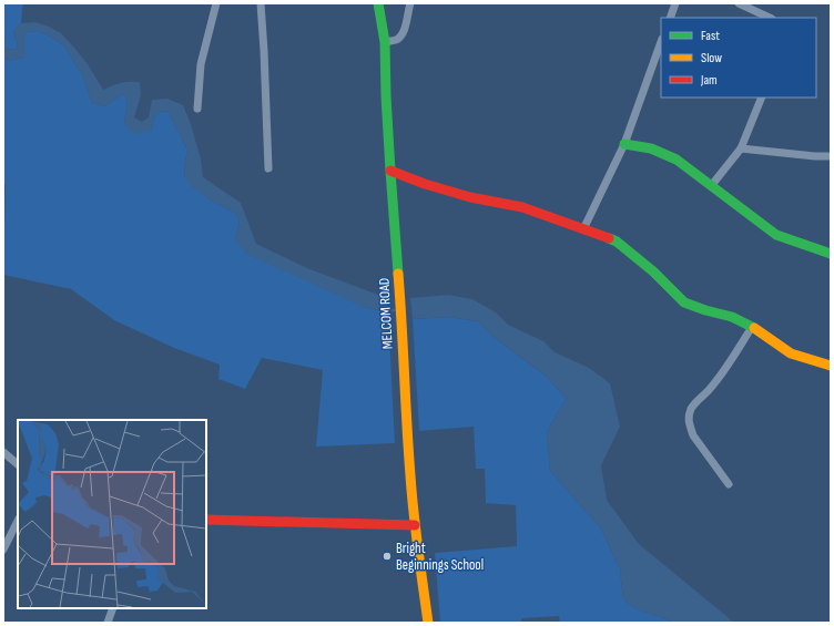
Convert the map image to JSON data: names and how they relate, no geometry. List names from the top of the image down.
{
  "streets": {
    "street": ["MELCOM ROAD"]
  },
  "places": ["Bright Beginnings School"],
  "legend": ["Fast", "Slow", "Jam"]
}
